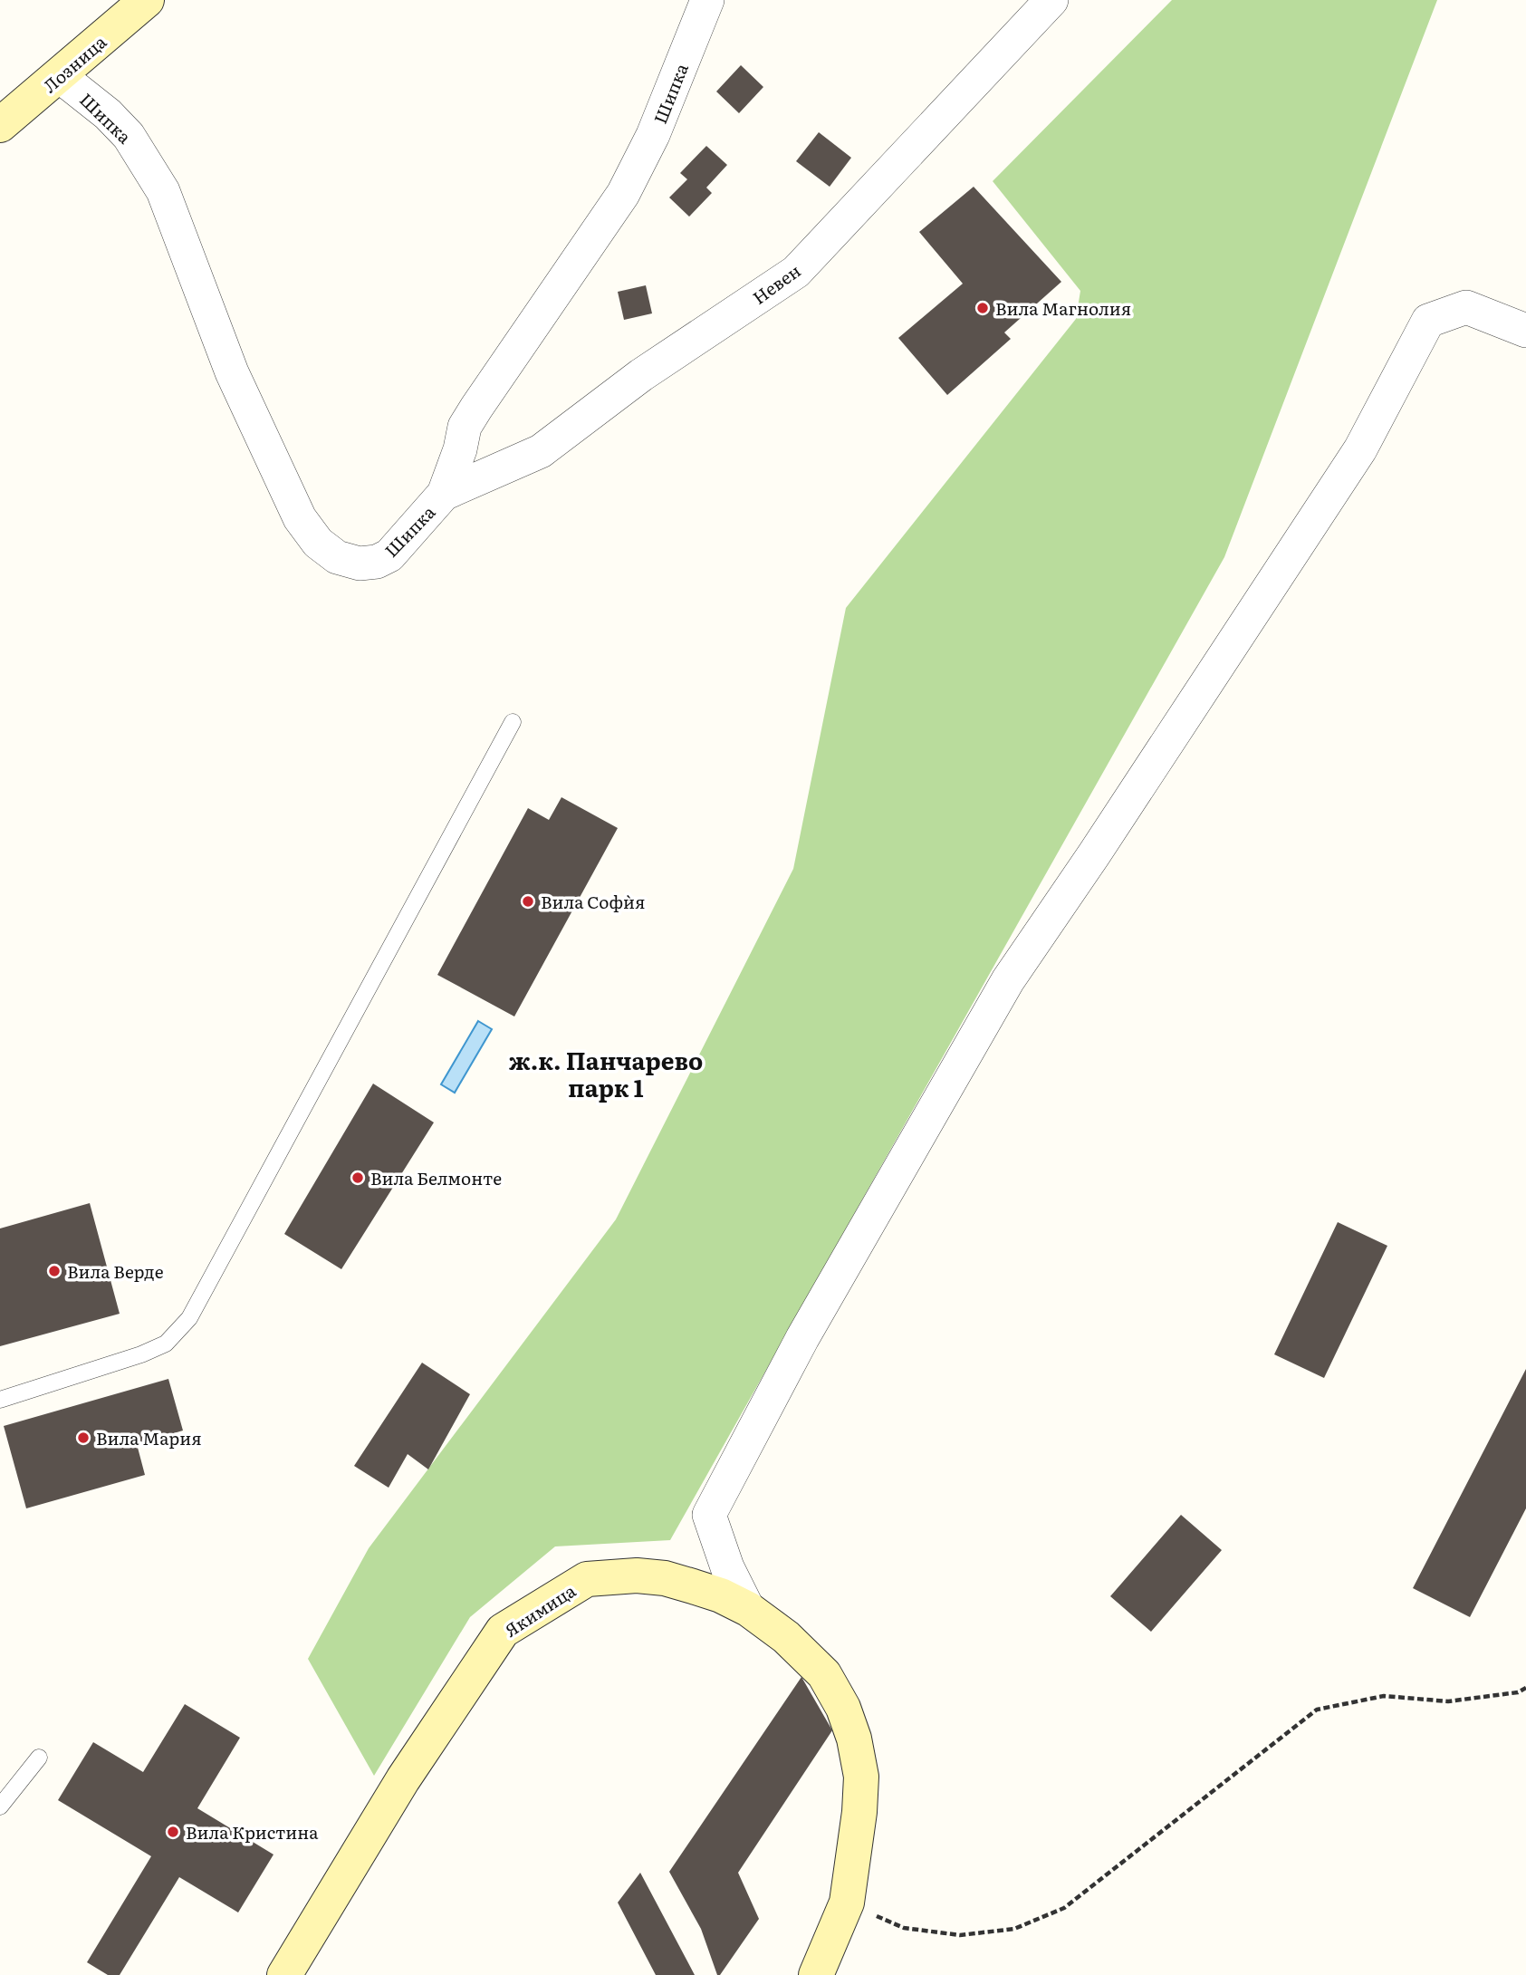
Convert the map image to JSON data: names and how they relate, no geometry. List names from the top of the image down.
{
  "streets": {
    "street": [
      "Лозница",
      "Шипка",
      "Невен",
      "Якимица"
    ]
  },
  "crossings": [
    ["Лозница", "Шипка"],
    ["Шипка", "Невен"]
  ],
  "districts": ["ж.к. Панчарево парк 1"],
  "places": [
    "Вила Магнолия",
    "Вила Софѝя",
    "Вила Белмонте",
    "Вила Верде",
    "Вила Мария",
    "Вила Кристина"
  ]
}
